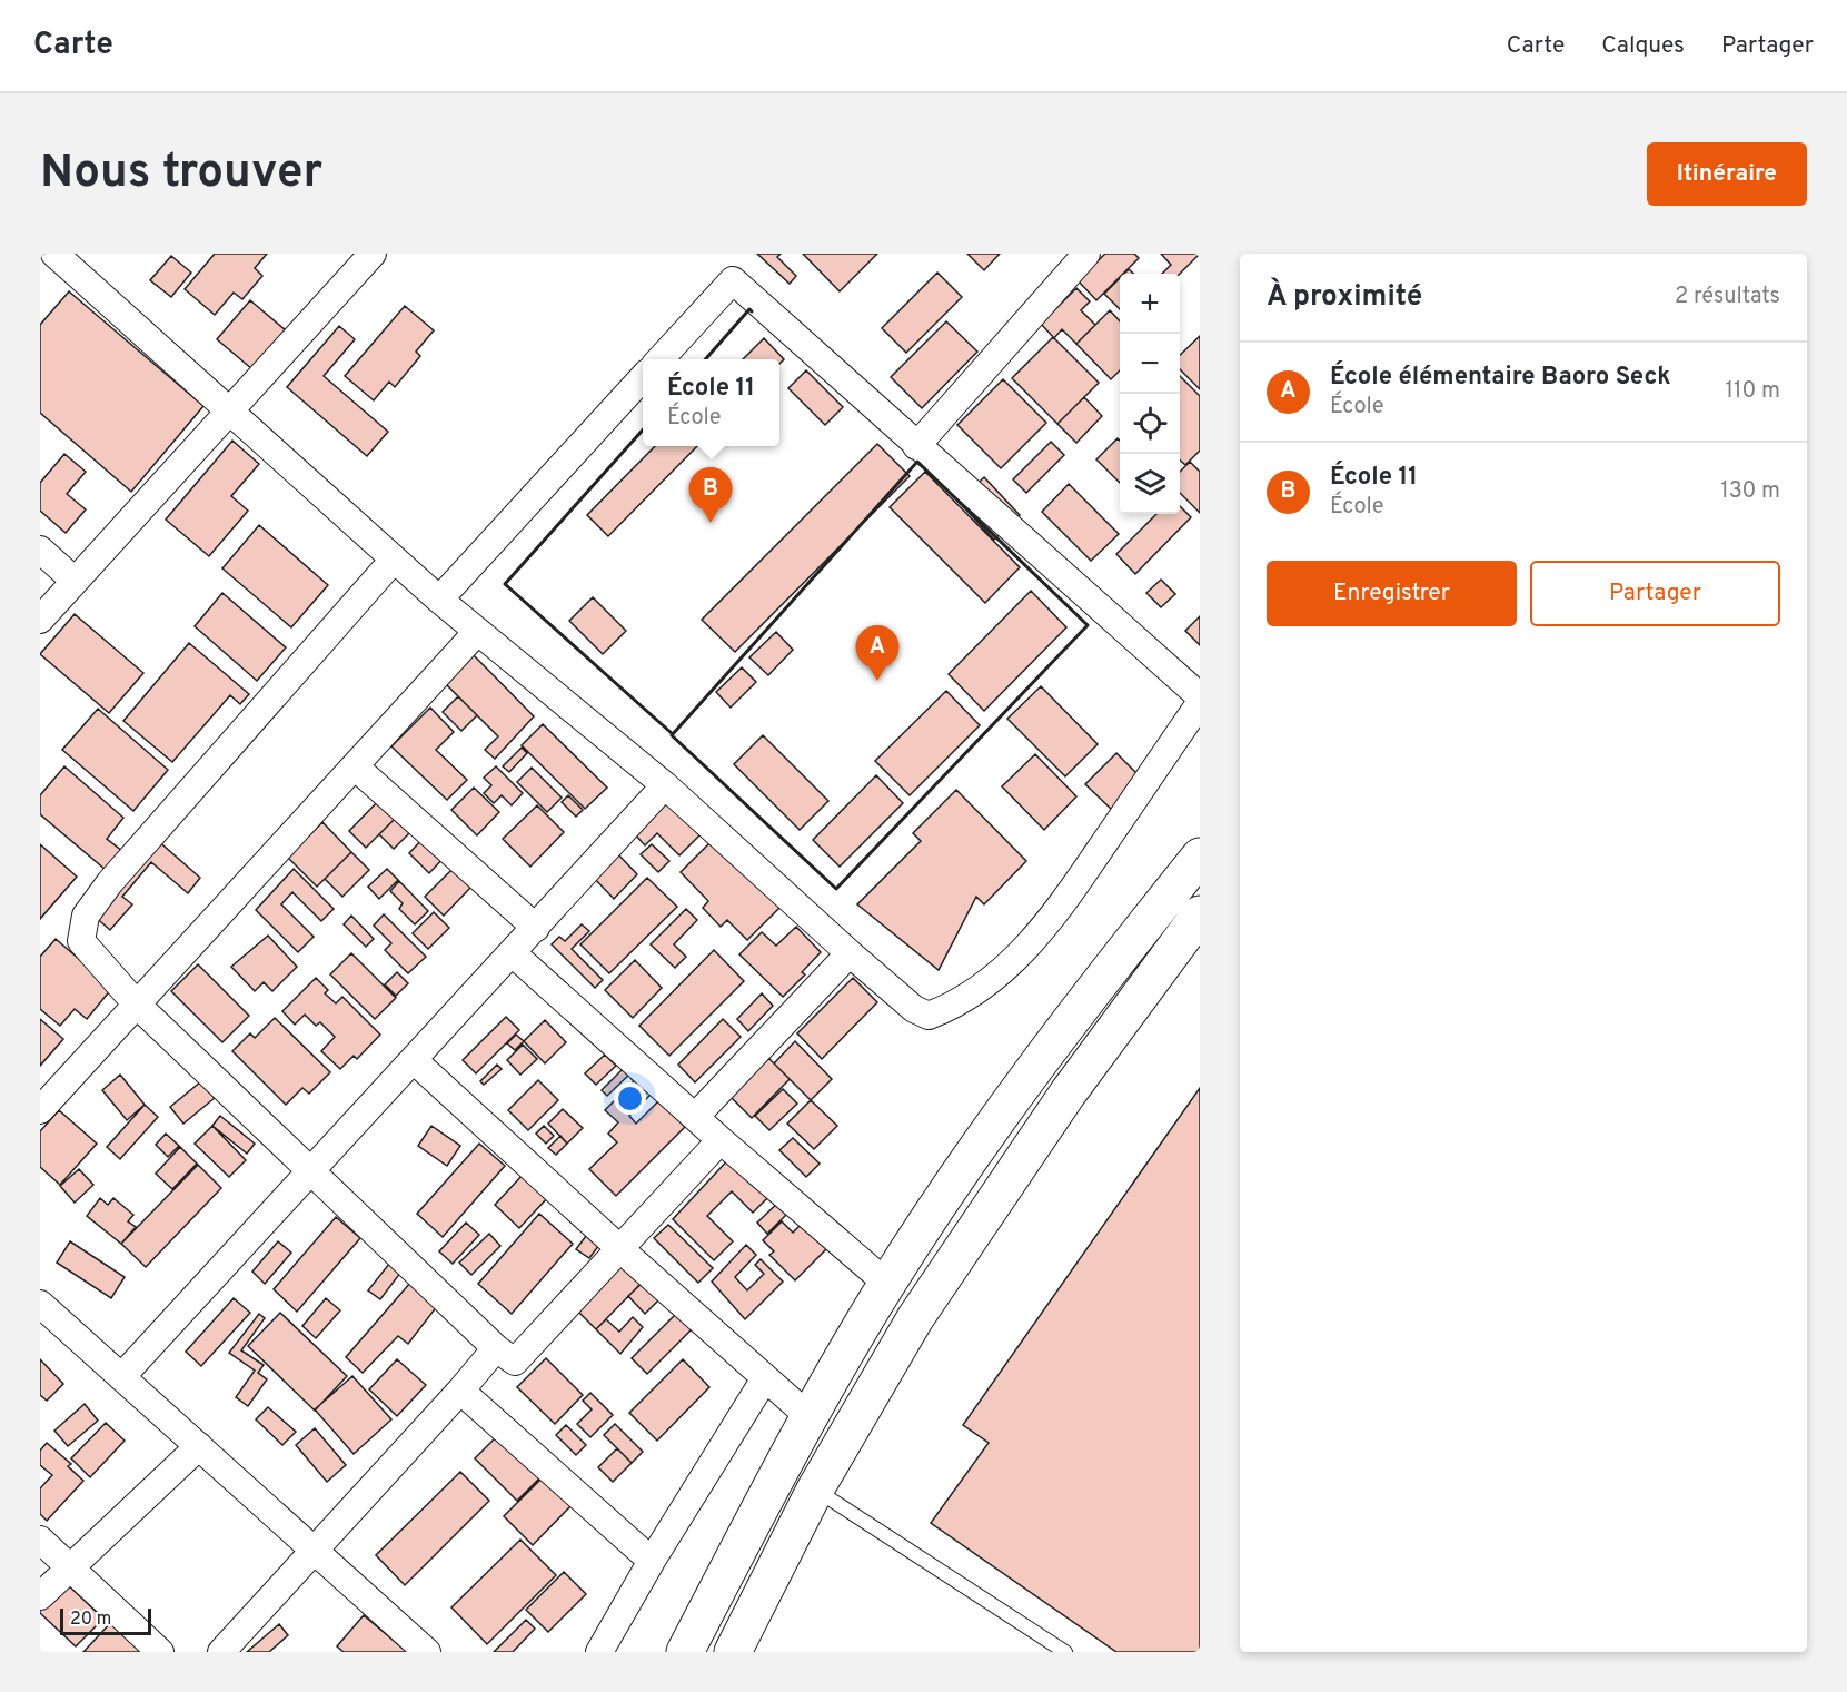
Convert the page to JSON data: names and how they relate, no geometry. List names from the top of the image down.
{
  "scale_bar": "20 m",
  "page": {
    "header": "Carte",
    "nav": ["Carte", "Calques", "Partager"],
    "buttons": [
      "Itinéraire",
      ["Enregistrer", "Partager"]
    ],
    "title": "Nous trouver",
    "heading": ["À proximité", "2 résultats"],
    "map_buttons": ["+", "−"],
    "list": [
      {
        "mark": "A",
        "name": "École élémentaire Baoro Seck",
        "note": "École",
        "value": "110 m"
      },
      {
        "mark": "B",
        "name": "École 11",
        "note": "École",
        "value": "130 m"
      }
    ],
    "popup": ["École 11", "École"],
    "pins": ["B", "A"],
    "scale": "20 m"
  }
}
